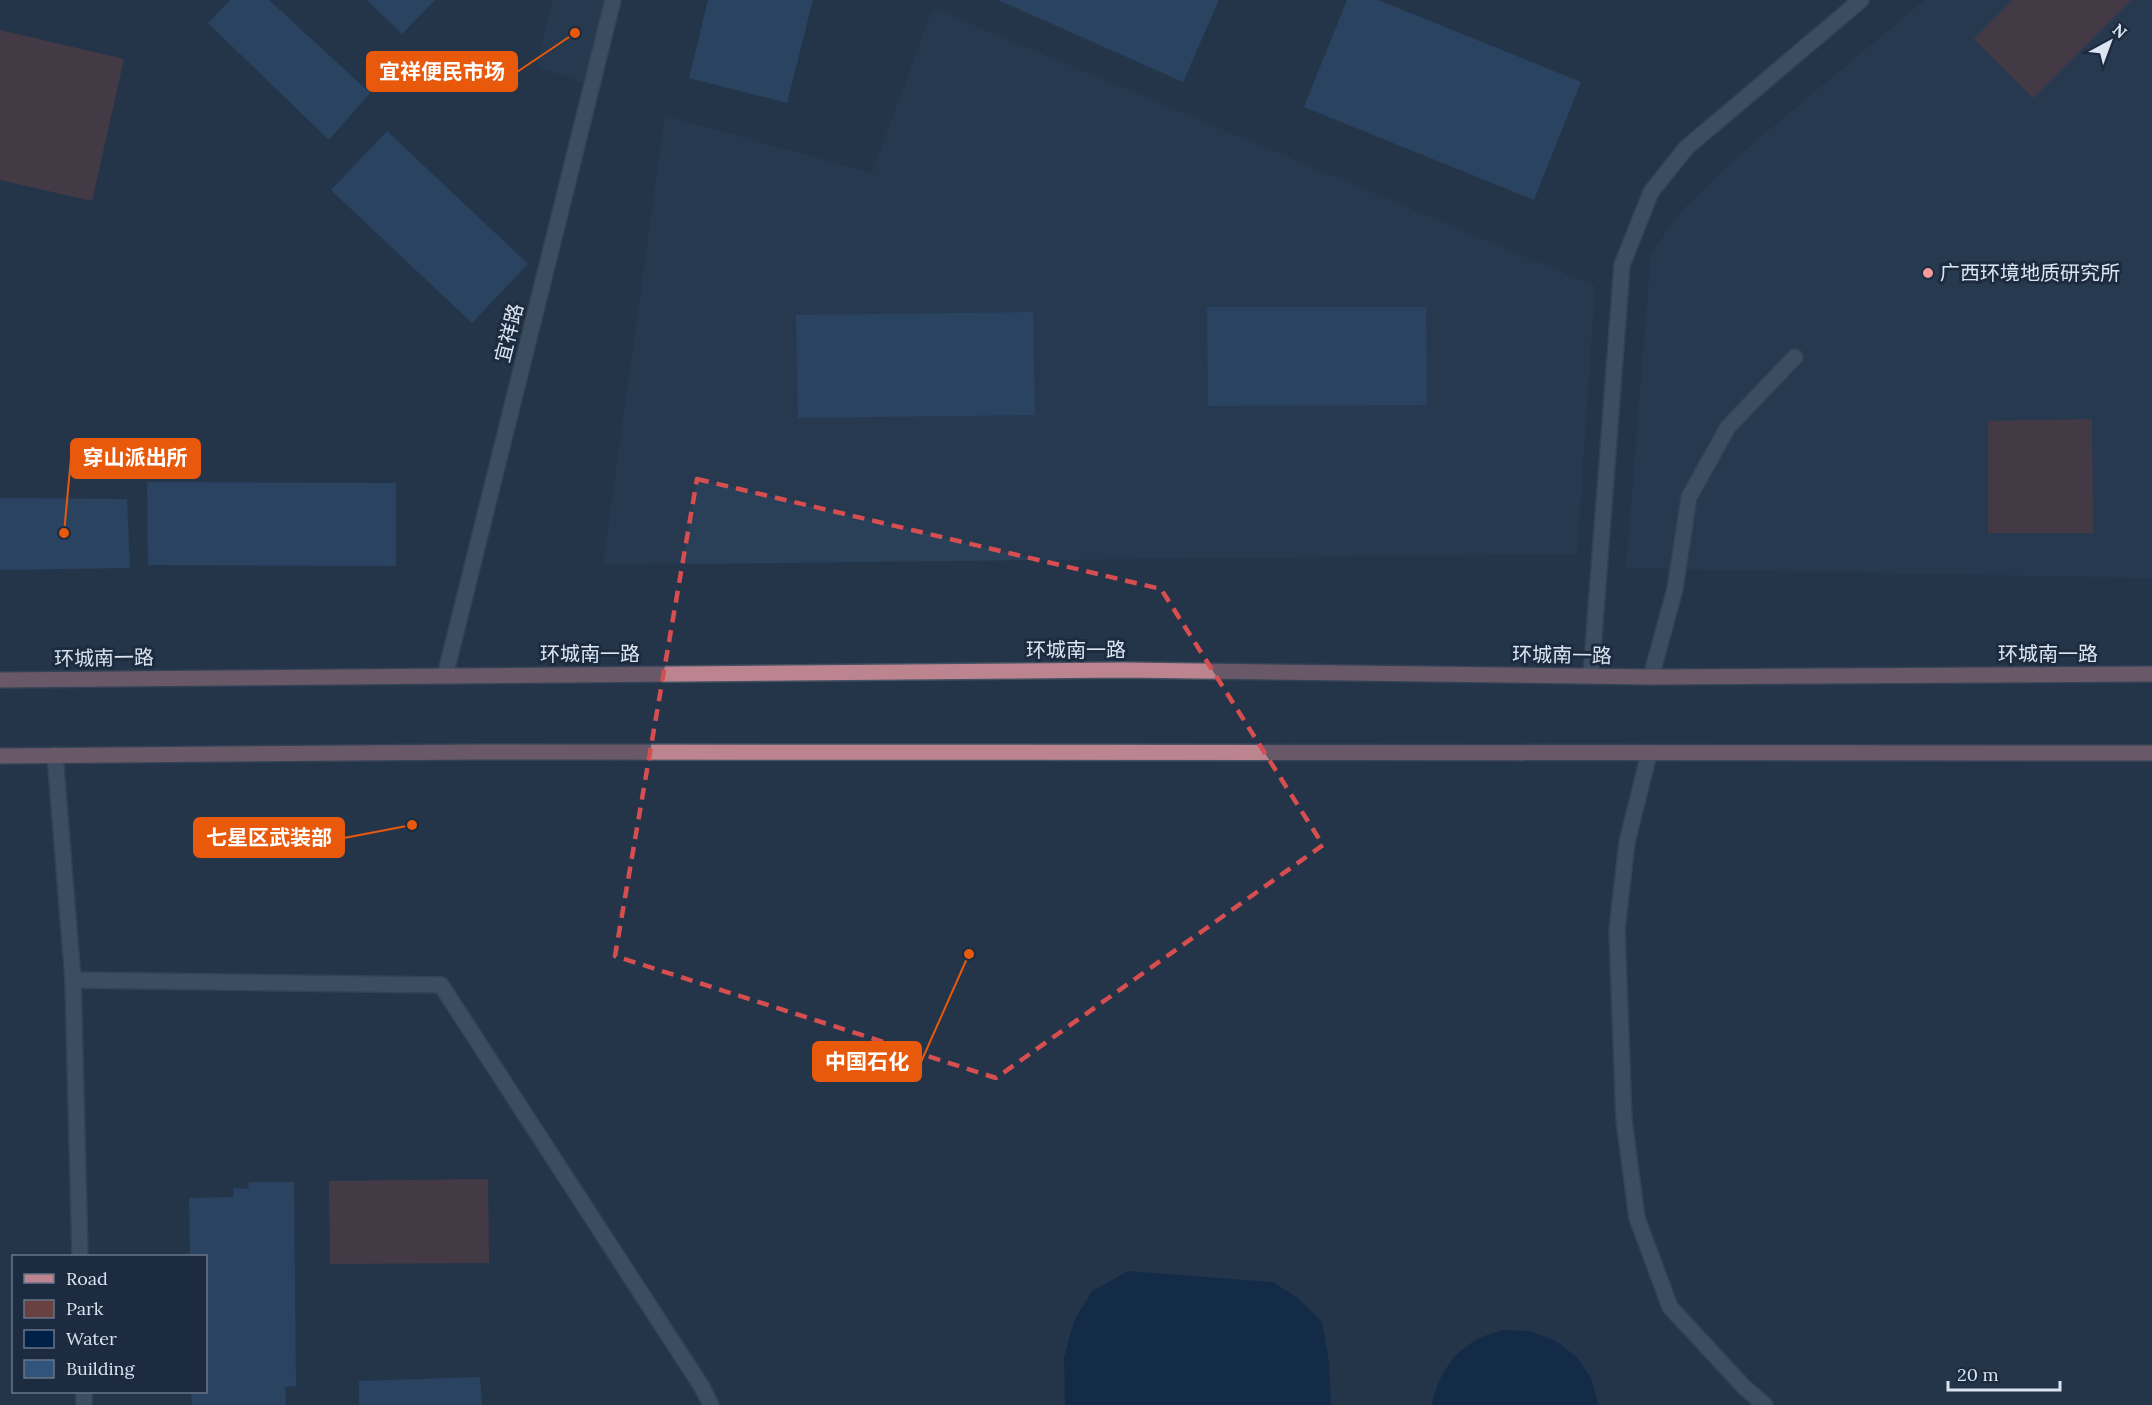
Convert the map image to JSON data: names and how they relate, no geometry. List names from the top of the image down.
{
  "streets": {
    "main road": ["环城南一路"],
    "street": ["宜祥路"]
  },
  "crossings": [
    ["宜祥路", "环城南一路"]
  ],
  "places": [
    "宜祥便民市场",
    "广西环境地质研究所",
    "穿山派出所",
    "七星区武装部",
    "中国石化"
  ],
  "legend": [
    "Road",
    "Park",
    "Water",
    "Building"
  ],
  "scale_bar": "20 m",
  "north": "top right"
}
